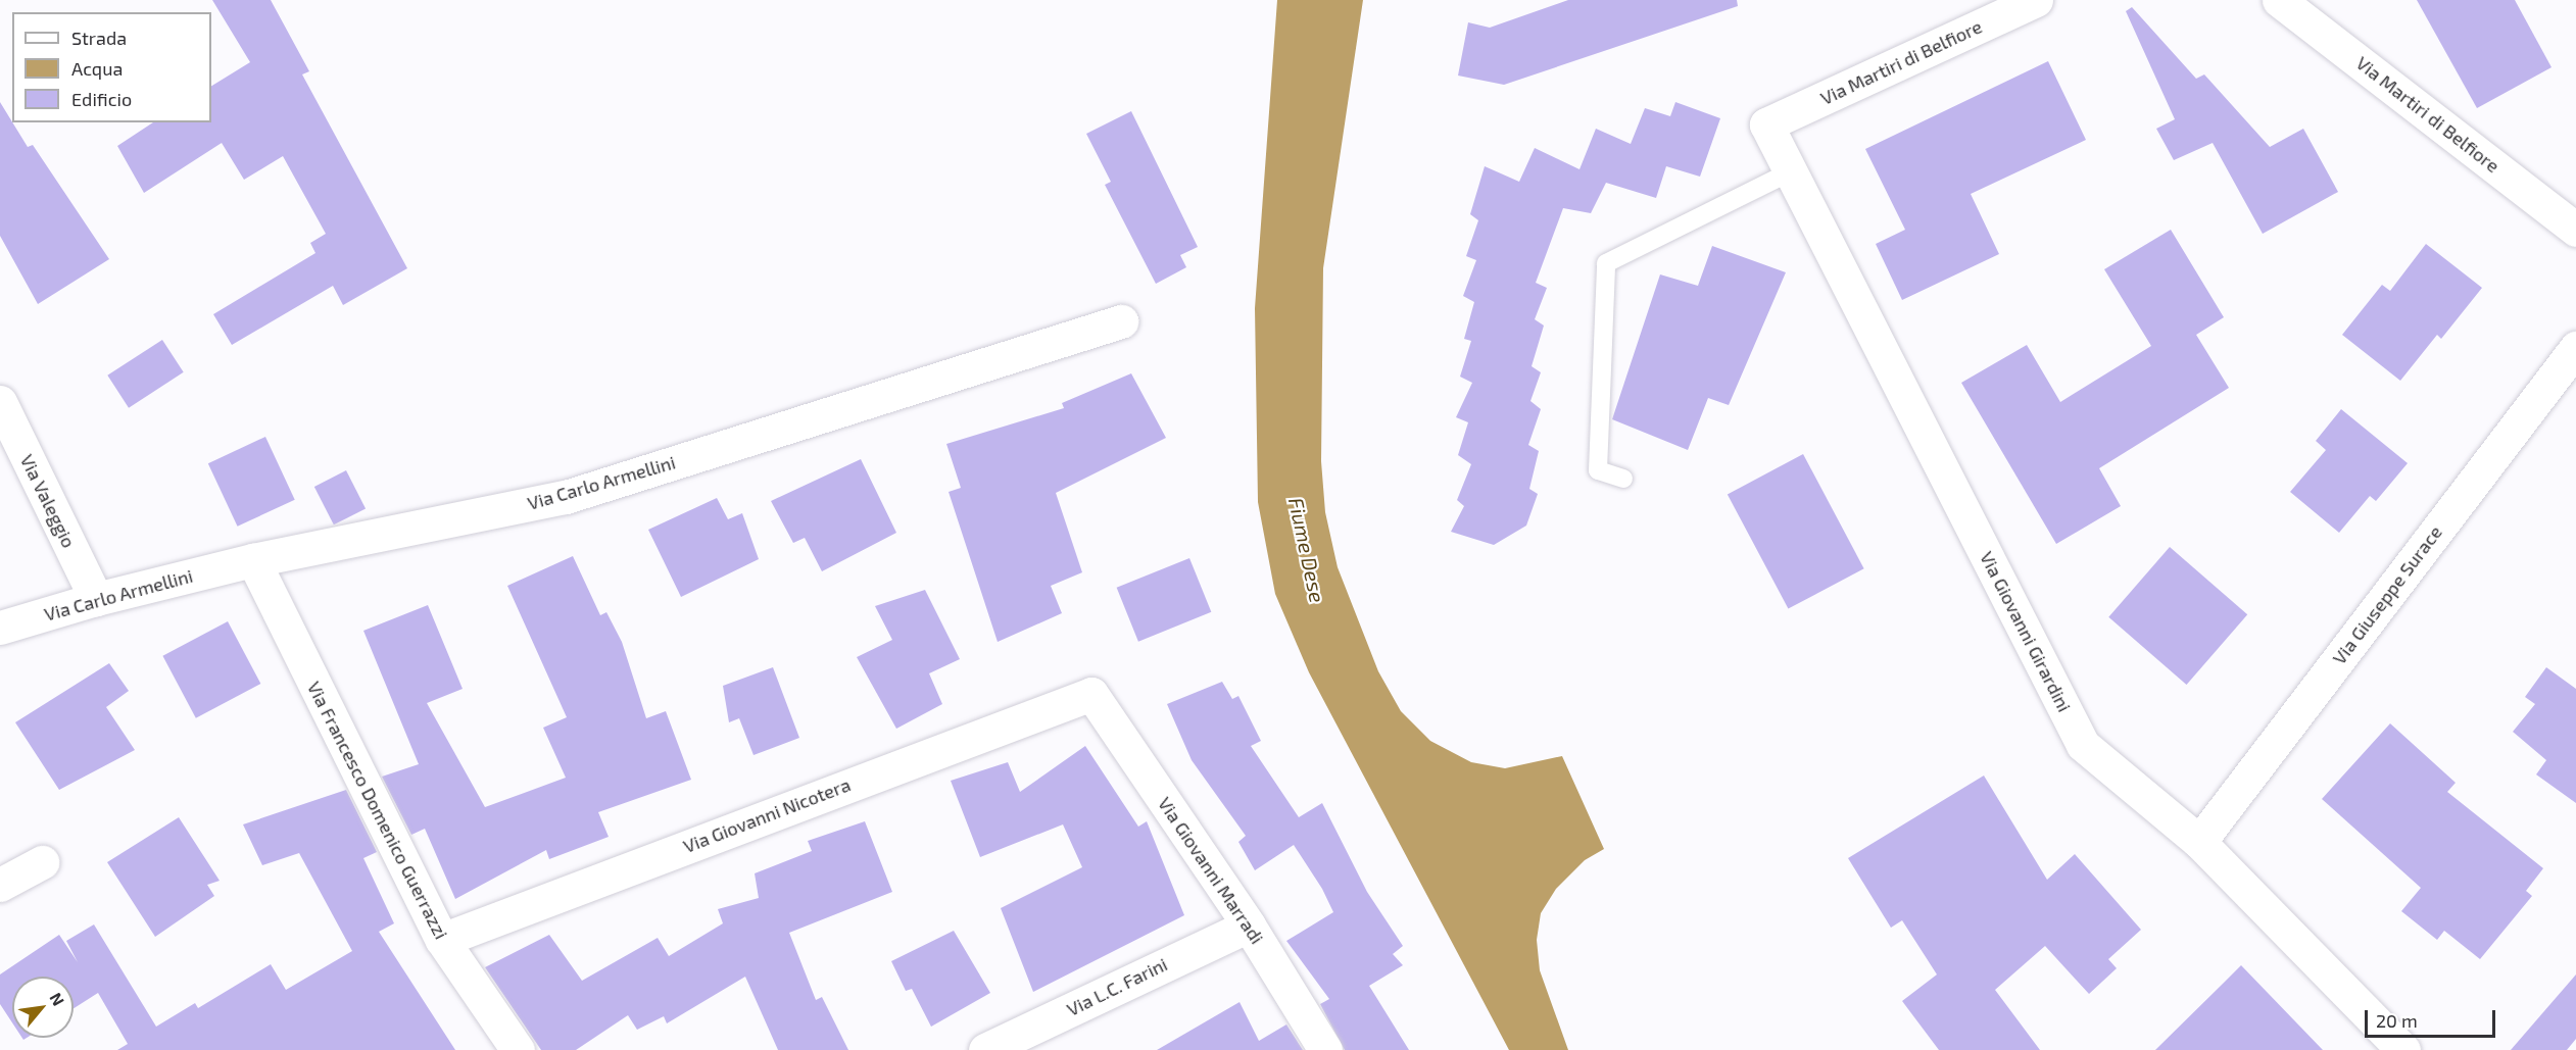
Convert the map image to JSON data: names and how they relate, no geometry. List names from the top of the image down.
{
  "streets": {
    "street": [
      "Via Martiri di Belfiore",
      "Via Carlo Armellini",
      "Via Valeggio",
      "Via Giuseppe Surace",
      "Via Giovanni Girardini",
      "Via Francesco Domenico Guerrazzi",
      "Via Giovanni Nicotera",
      "Via Giovanni Marradi",
      "Via L.C. Farini"
    ]
  },
  "crossings": [
    ["Via Martiri di Belfiore", "Via Giovanni Girardini"],
    ["Via Carlo Armellini", "Via Valeggio"],
    ["Via Carlo Armellini", "Via Francesco Domenico Guerrazzi"],
    ["Via Giuseppe Surace", "Via Giovanni Girardini"],
    ["Via Francesco Domenico Guerrazzi", "Via Giovanni Nicotera"],
    ["Via Giovanni Nicotera", "Via Giovanni Marradi"],
    ["Via Giovanni Marradi", "Via L.C. Farini"]
  ],
  "water": ["Fiume Dese"],
  "legend": ["Strada", "Acqua", "Edificio"],
  "scale_bar": "20 m",
  "north": "top right"
}
